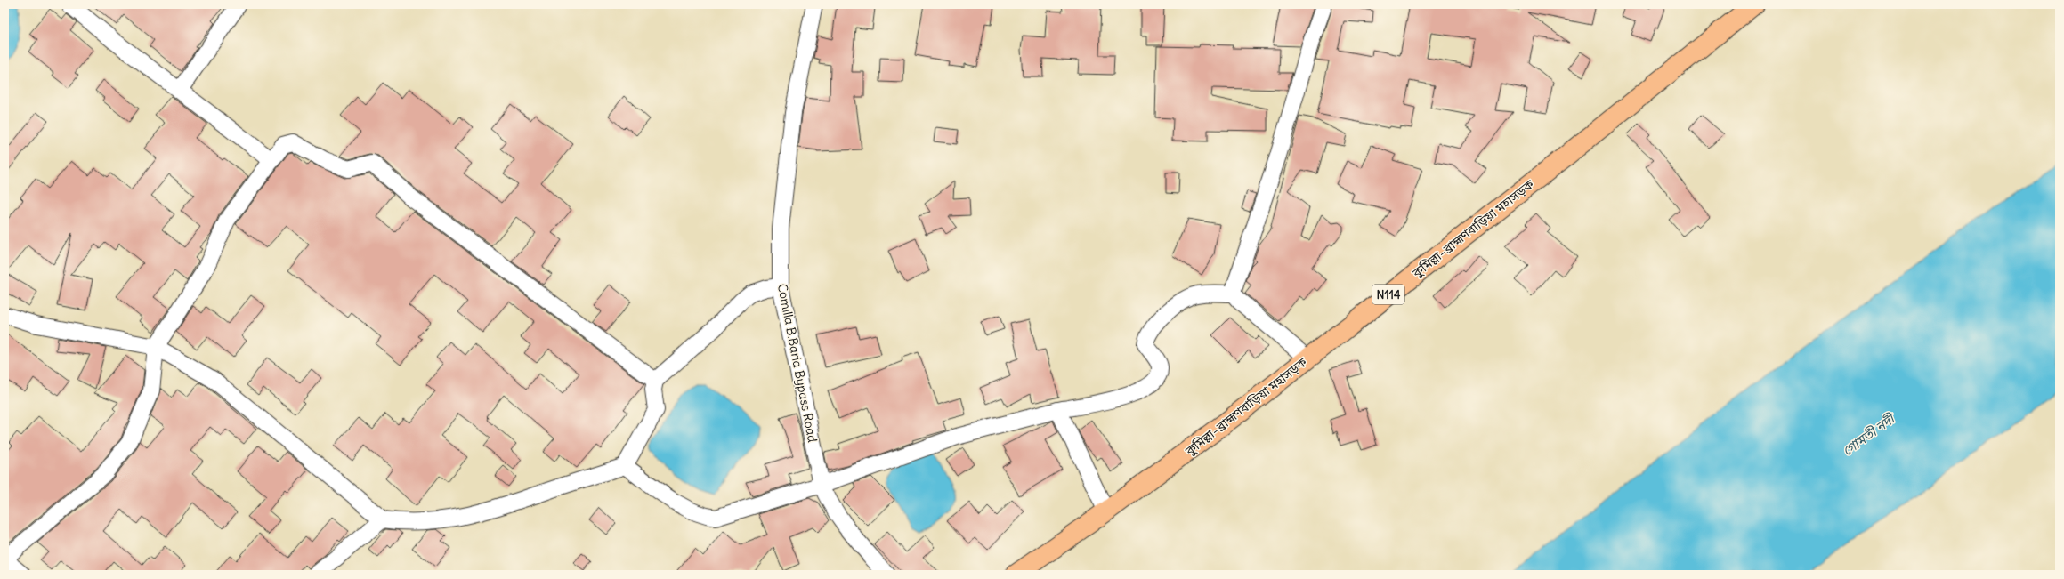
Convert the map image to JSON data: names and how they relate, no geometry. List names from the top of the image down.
{
  "streets": {
    "highway": ["কুমিল্লা–ব্রাহ্মণবাড়িয়া মহাসড়ক", "N114"],
    "street": ["Comilla B.Baria Bypass Road"]
  },
  "water": ["গোমতী নদী"]
}
